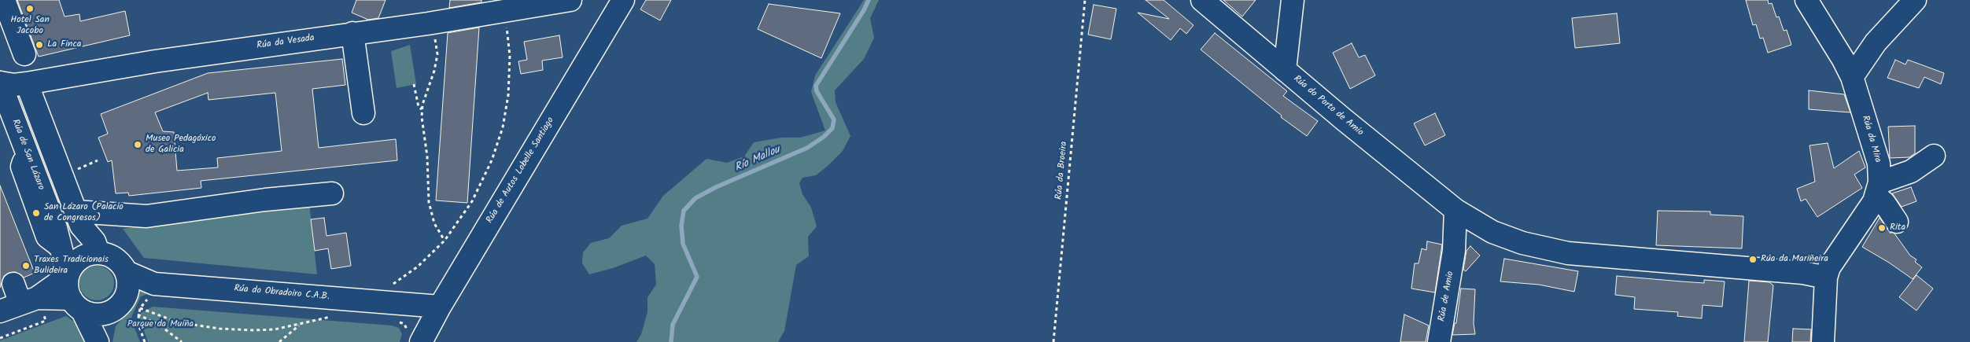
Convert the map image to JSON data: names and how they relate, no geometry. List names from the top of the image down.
{
  "streets": {
    "street": [
      "Rúa da Vesada",
      "Rúa do Porto de Amio",
      "Rúa da Mira",
      "Rúa de San Lázaro",
      "Rúa de Autos Lobelle Santiago",
      "Rúa do Obradoiro C.A.B.",
      "Rúa de Amio"
    ],
    "path": ["Rúa da Broeira"]
  },
  "crossings": [
    ["Rúa da Vesada", "Rúa de San Lázaro"],
    ["Rúa do Porto de Amio", "Rúa de Amio"],
    ["Rúa de San Lázaro", "Rúa do Obradoiro C.A.B."],
    ["Rúa de Autos Lobelle Santiago", "Rúa do Obradoiro C.A.B."]
  ],
  "water": ["Río Mallou"],
  "parks": ["Parque da Muíña"],
  "places": [
    "Hotel San Jacobo",
    "La Finca",
    "Museo Pedagóxico de Galicia",
    "San Lázaro (Palacio de Congresos)",
    "Rita",
    "Rúa da Mariñeira",
    "Traxes Tradicionais Bulideira"
  ]
}
